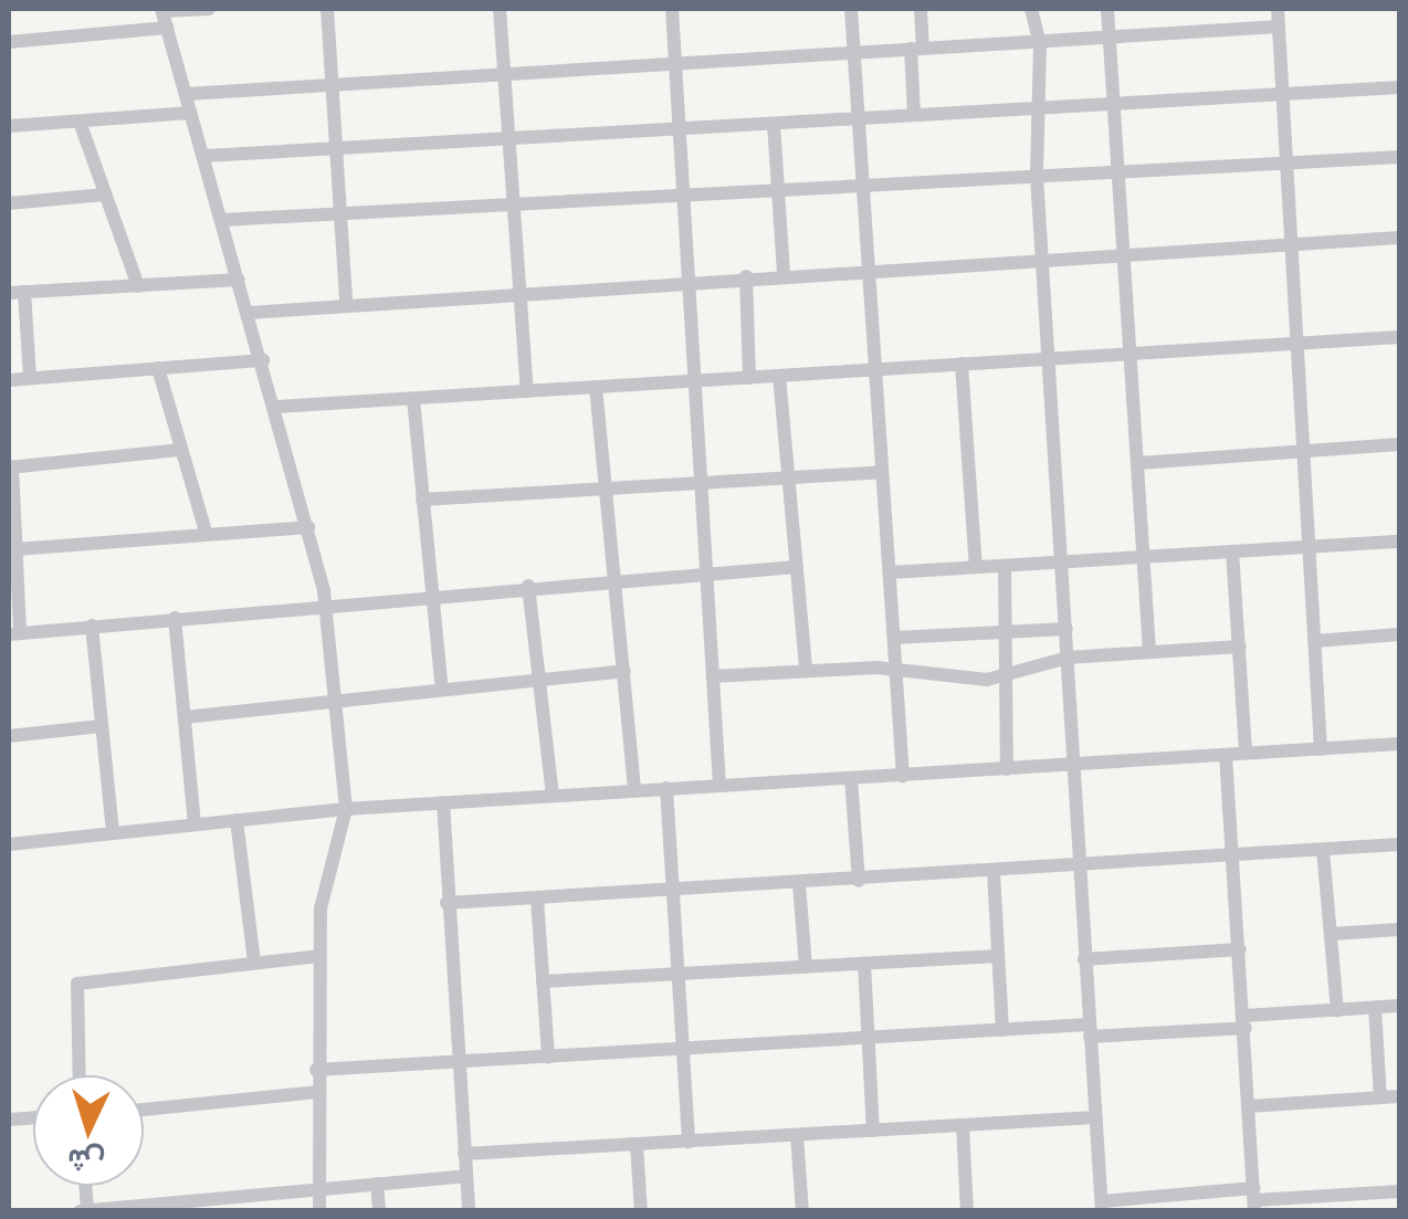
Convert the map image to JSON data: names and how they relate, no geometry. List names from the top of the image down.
{
  "north": "bottom"
}
